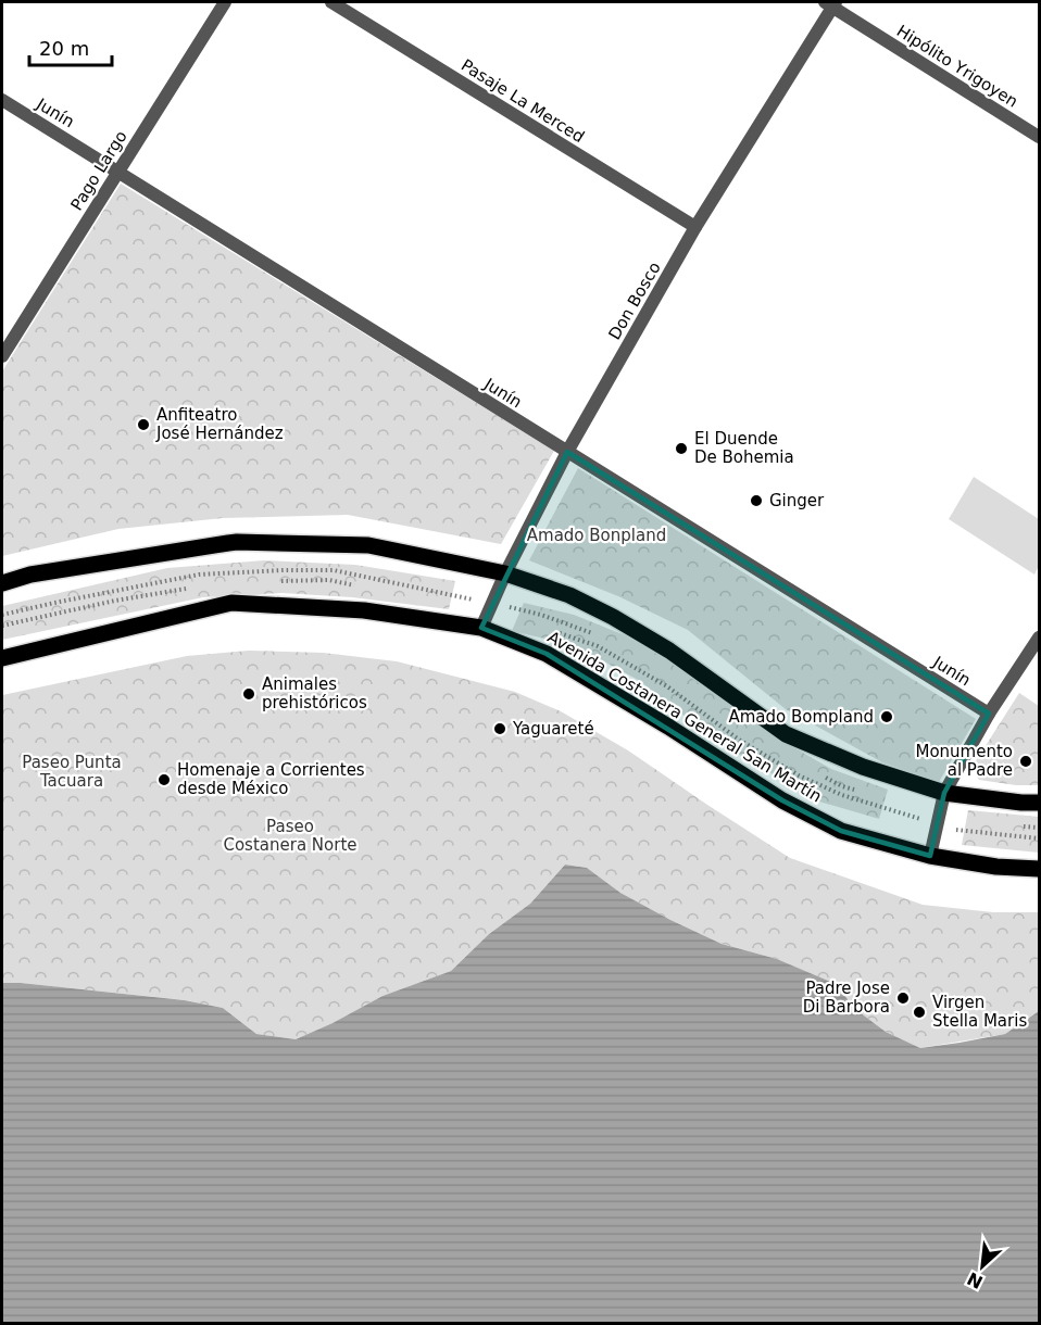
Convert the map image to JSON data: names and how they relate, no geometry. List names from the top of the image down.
{
  "streets": {
    "main road": ["Avenida Costanera General San Martín"],
    "street": [
      "Hipólito Yrigoyen",
      "Pasaje La Merced",
      "Junín",
      "Pago Largo",
      "Don Bosco"
    ]
  },
  "crossings": [
    ["Hipólito Yrigoyen", "Don Bosco"],
    ["Pasaje La Merced", "Don Bosco"],
    ["Junín", "Pago Largo"],
    ["Junín", "Don Bosco"],
    ["Don Bosco", "Avenida Costanera General San Martín"]
  ],
  "parks": ["Amado Bonpland", "Paseo Punta Tacuara", "Paseo Costanera Norte"],
  "places": [
    "Anfiteatro José Hernández",
    "El Duende De Bohemia",
    "Ginger",
    "Animales prehistóricos",
    "Amado Bompland",
    "Yaguareté",
    "Monumento al Padre",
    "Homenaje a Corrientes desde México",
    "Padre Jose Di Barbora",
    "Virgen Stella Maris"
  ],
  "scale_bar": "20 m",
  "north": "bottom left"
}
